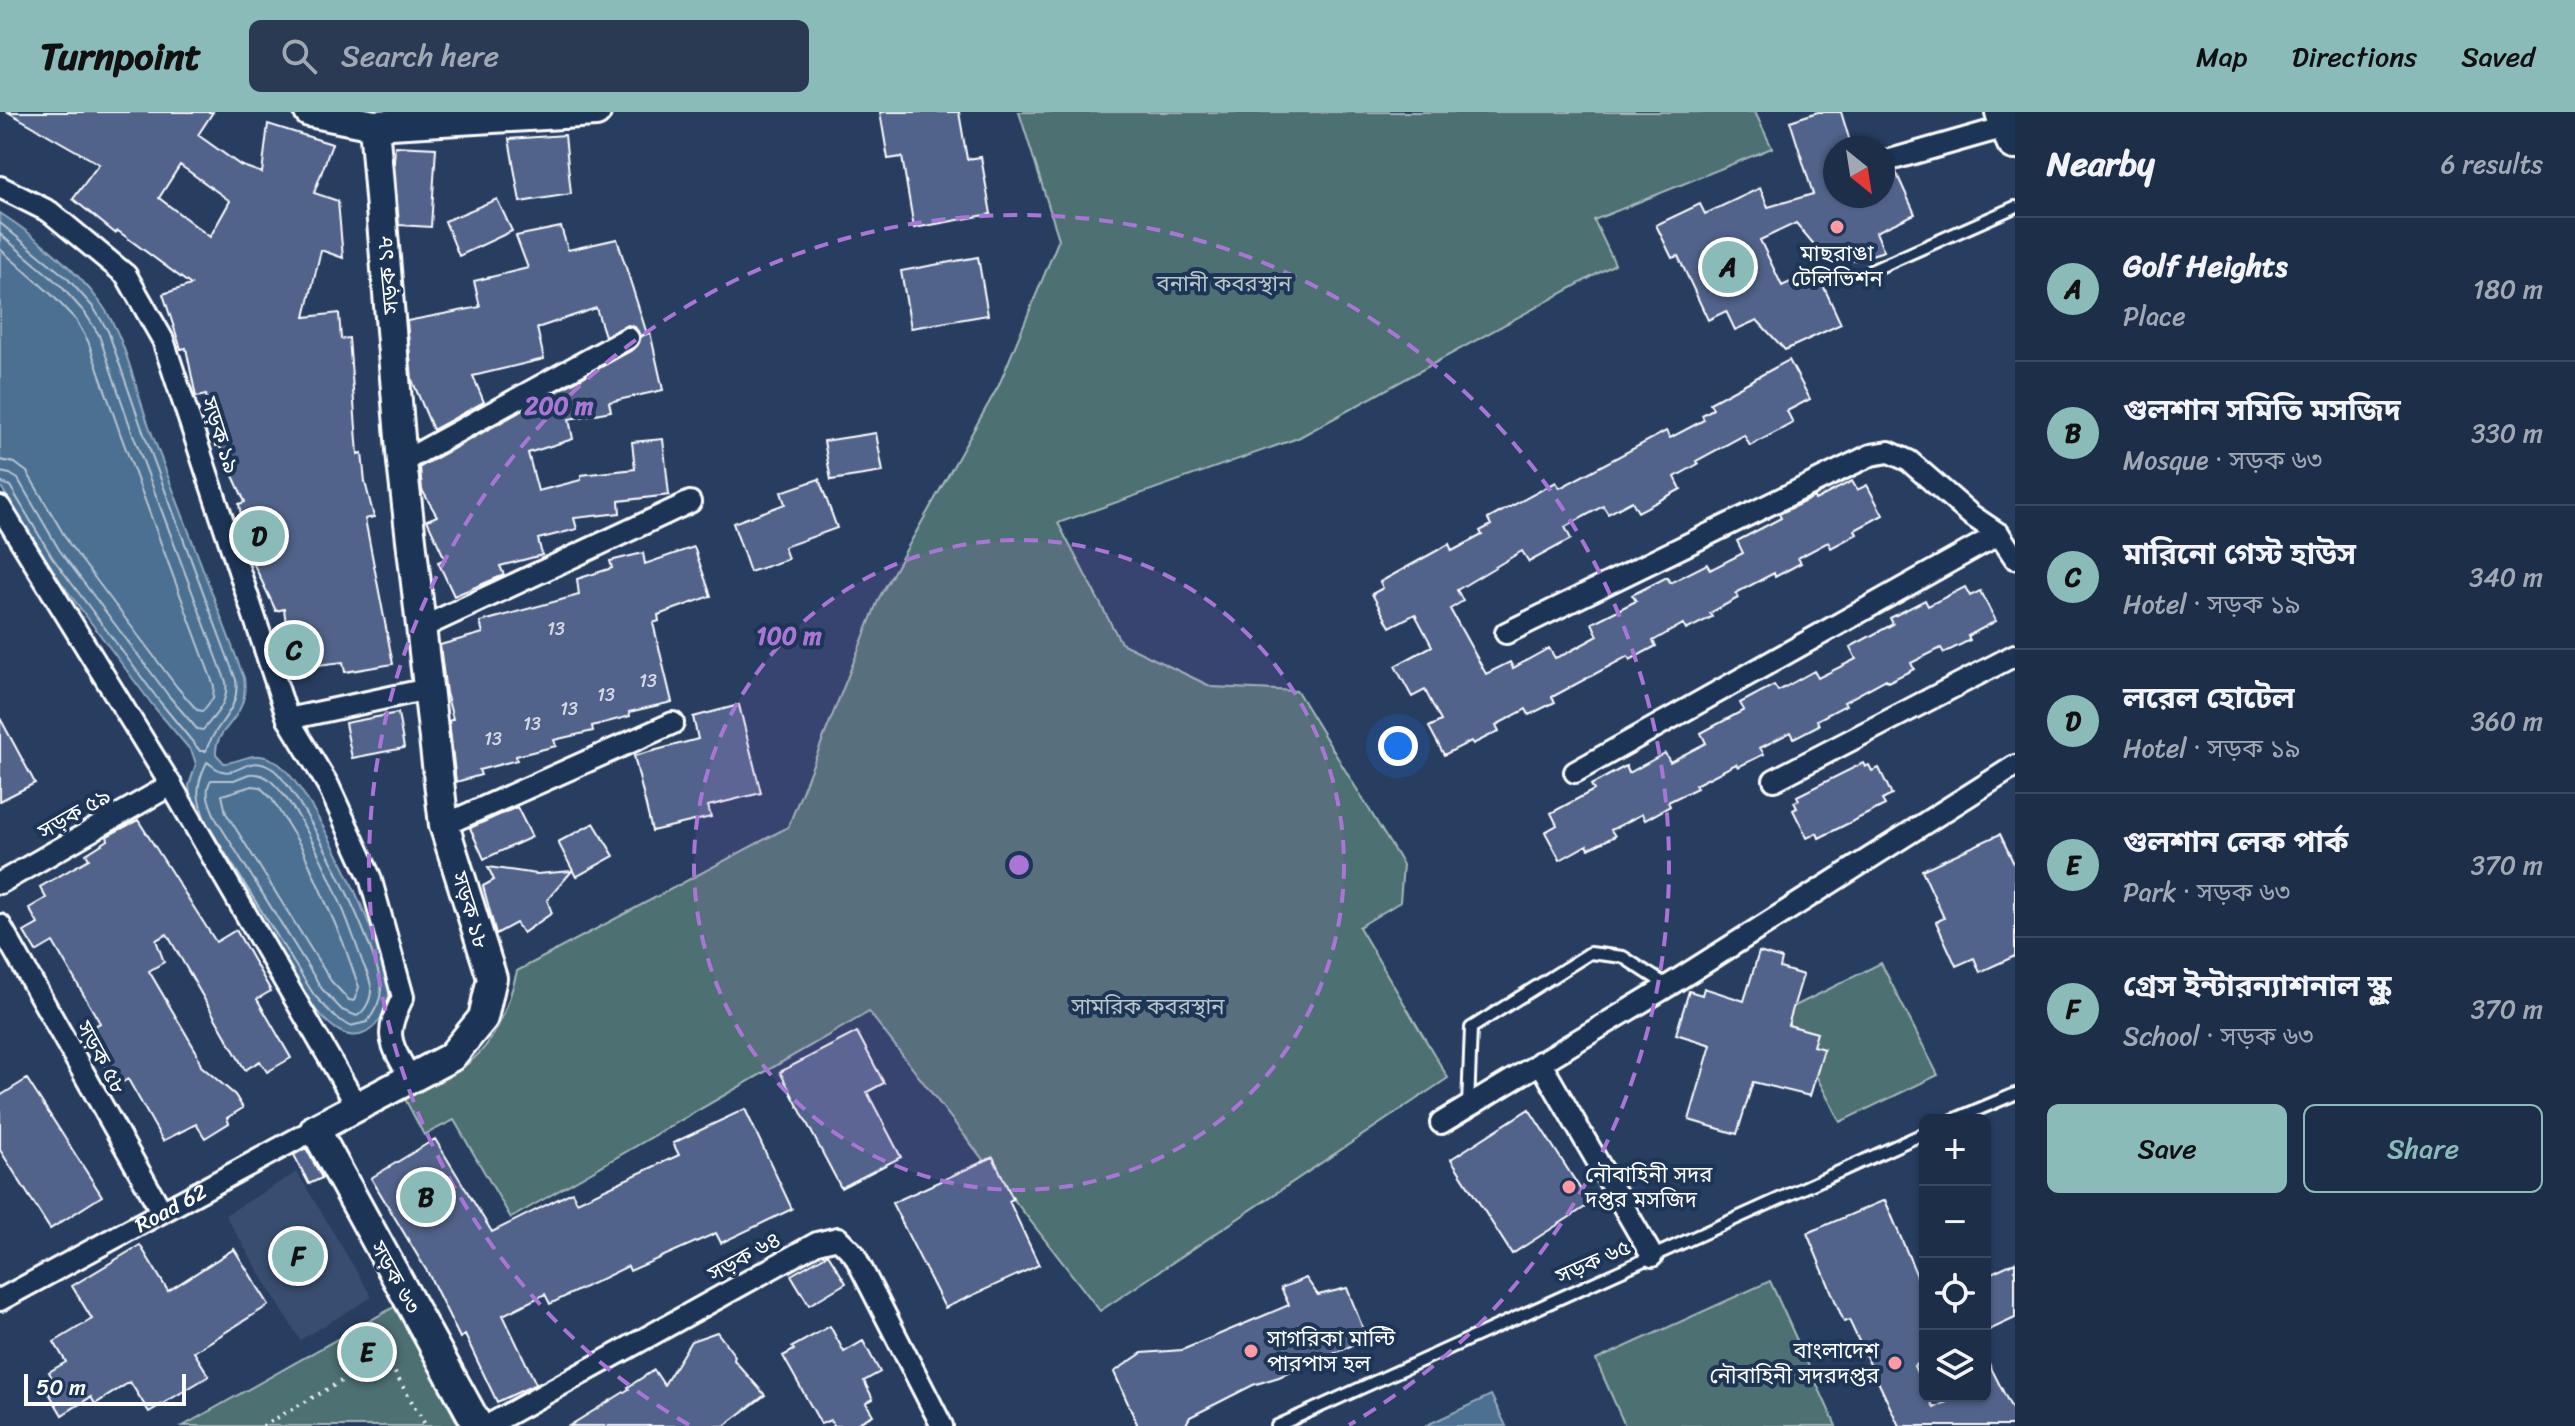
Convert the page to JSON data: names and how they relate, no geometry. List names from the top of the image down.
{
  "streets": {
    "street": [
      "সড়ক ১৮",
      "সড়ক ১৯",
      "সড়ক ৫৯",
      "সড়ক ৫৮",
      "Road 62",
      "সড়ক ৬৪",
      "সড়ক ৬৩"
    ],
    "lane": ["সড়ক ৬৫"]
  },
  "crossings": [
    ["সড়ক ১৮", "সড়ক ১৯"],
    ["সড়ক ১৮", "Road 62"],
    ["সড়ক ৫৮", "Road 62"],
    ["Road 62", "সড়ক ৬৩"]
  ],
  "parks": ["বনানী কবরস্থান", "সামরিক কবরস্থান"],
  "places": [
    "মাছরাঙা টেলিভিশন",
    "নৌবাহিনী সদর দপ্তর মসজিদ",
    "সাগরিকা মাল্টি পারপাস হল",
    "বাংলাদেশ নৌবাহিনী সদরদপ্তর"
  ],
  "house_numbers": [
    "13",
    "13",
    "13",
    "13",
    "13",
    "13"
  ],
  "scale_bar": "50 m",
  "north": "bottom right",
  "page": {
    "header": "Turnpoint",
    "search": "Search here",
    "nav": ["Map", "Directions", "Saved"],
    "heading": ["Nearby", "6 results"],
    "list": [
      {
        "mark": "A",
        "name": "Golf Heights",
        "note": "Place",
        "value": "180 m"
      },
      {
        "mark": "B",
        "name": "গুলশান সমিতি মসজিদ",
        "note": "Mosque · সড়ক ৬৩",
        "value": "330 m"
      },
      {
        "mark": "C",
        "name": "মারিনো গেস্ট হাউস",
        "note": "Hotel · সড়ক ১৯",
        "value": "340 m"
      },
      {
        "mark": "D",
        "name": "লরেল হোটেল",
        "note": "Hotel · সড়ক ১৯",
        "value": "360 m"
      },
      {
        "mark": "E",
        "name": "গুলশান লেক পার্ক",
        "note": "Park · সড়ক ৬৩",
        "value": "370 m"
      },
      {
        "mark": "F",
        "name": "গ্রেস ইন্টারন্যাশনাল স্কুল",
        "note": "School · সড়ক ৬৩",
        "value": "370 m"
      }
    ],
    "pins": [
      "A",
      "D",
      "C",
      "B",
      "F",
      "E"
    ],
    "buttons": ["Save", "Share"],
    "map_buttons": ["+", "−"],
    "scale": "50 m"
  },
  "rings": ["200 m", "100 m"]
}
